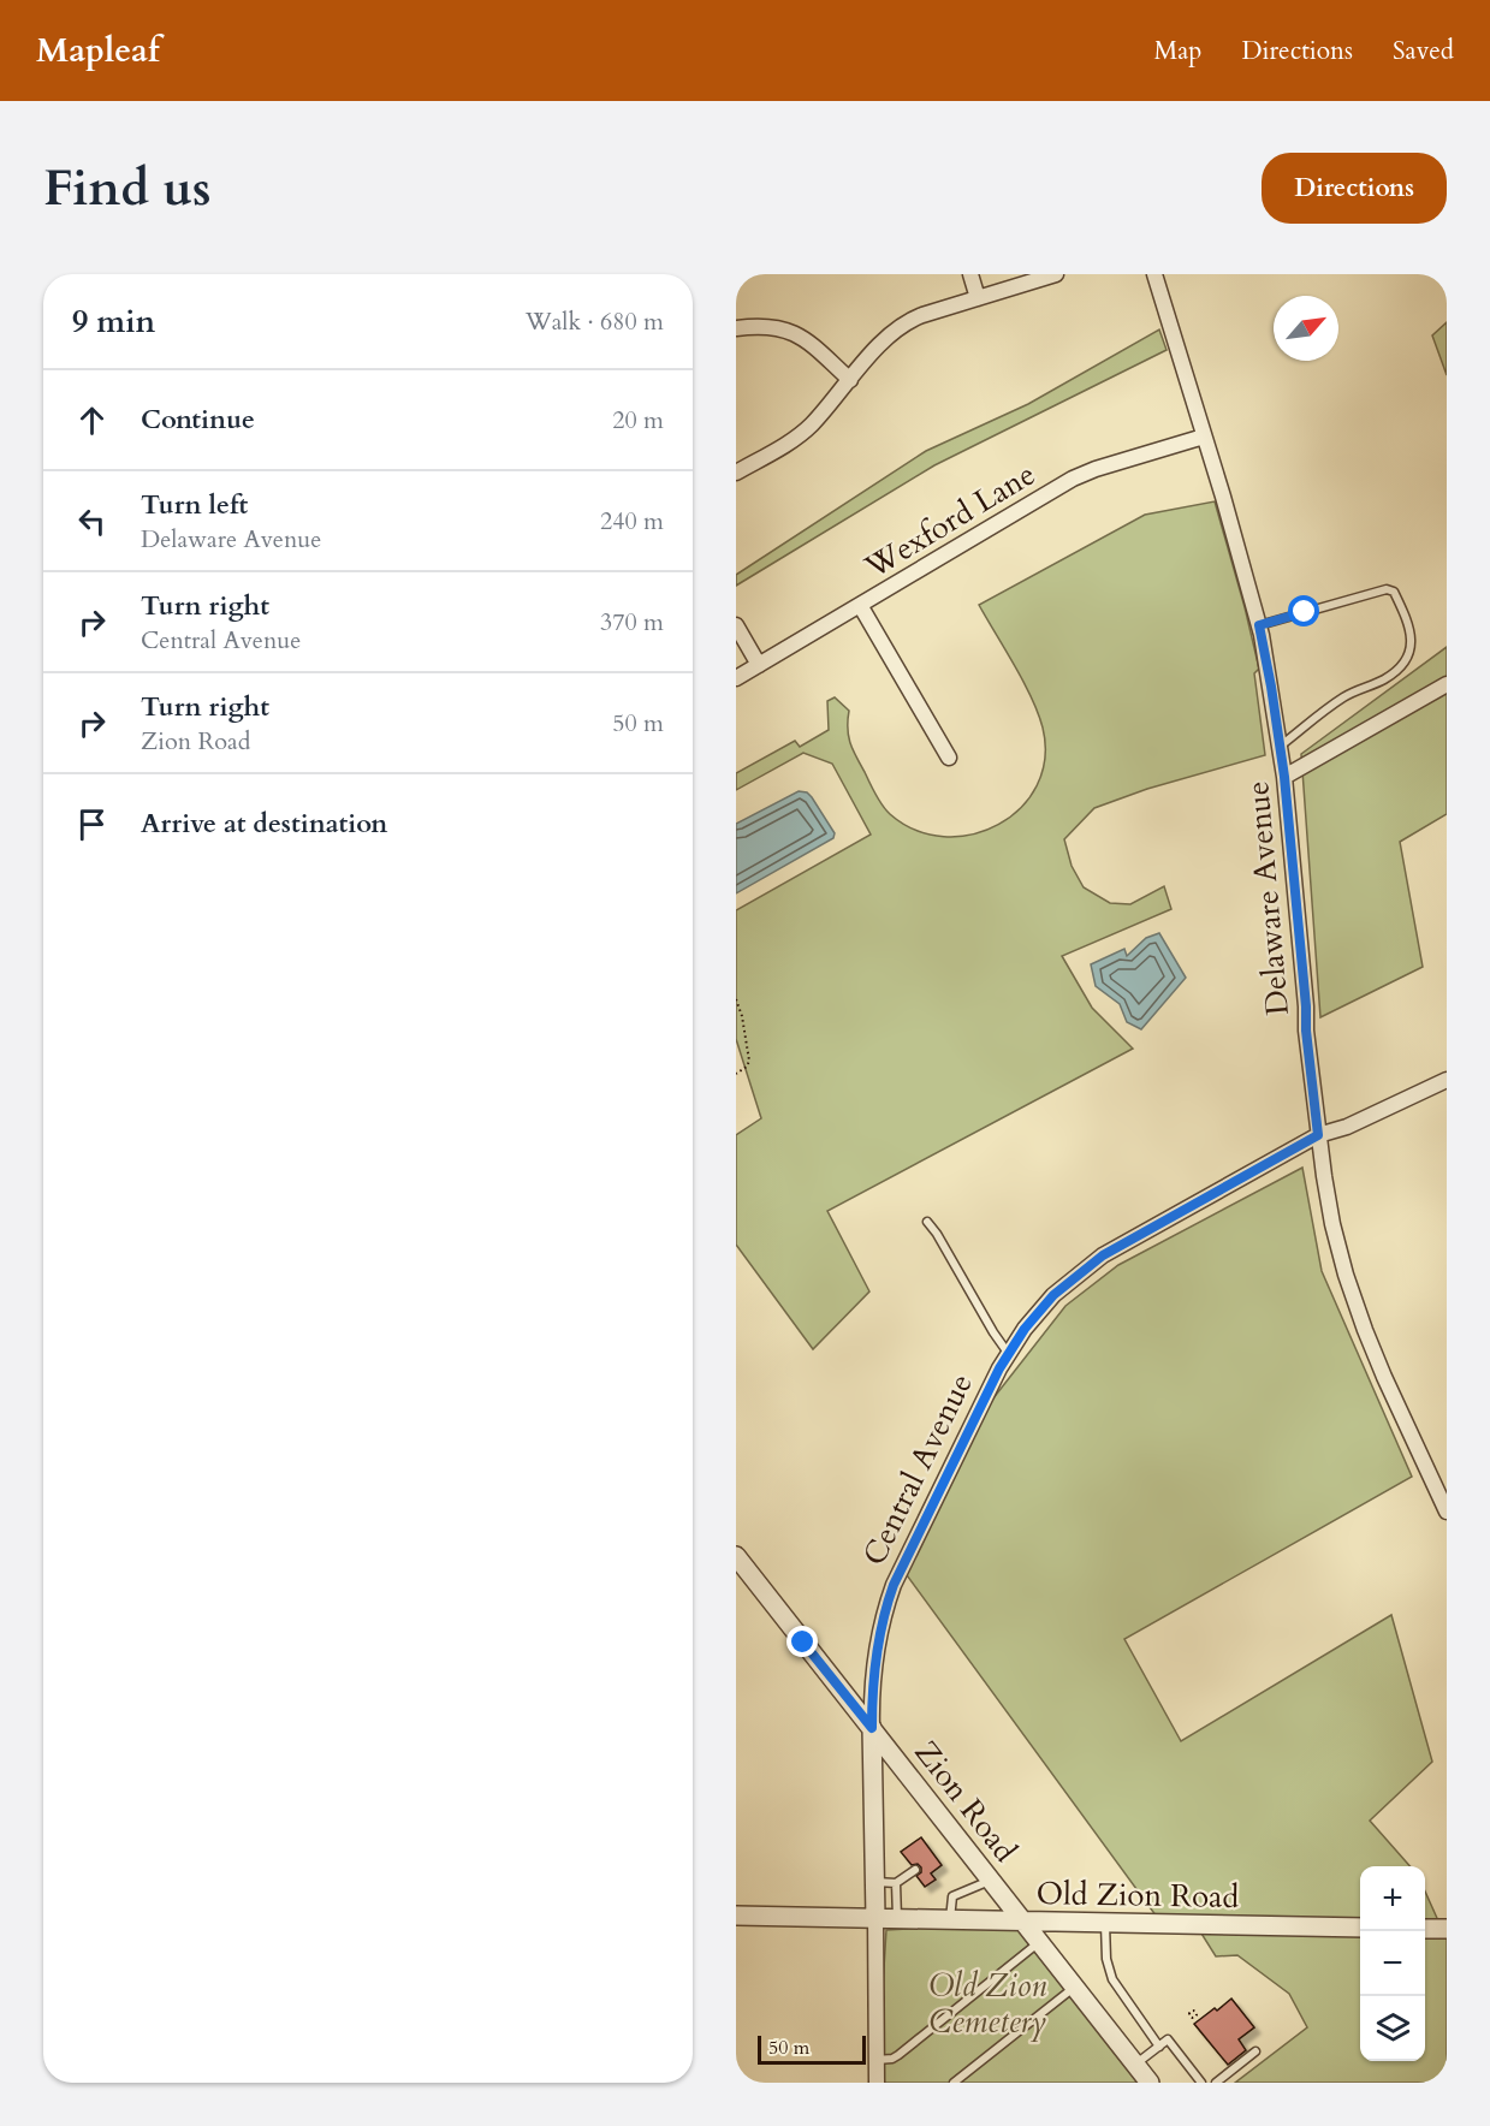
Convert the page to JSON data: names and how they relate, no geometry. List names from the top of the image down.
{
  "streets": {
    "street": [
      "Wexford Lane",
      "Delaware Avenue",
      "Central Avenue",
      "Zion Road",
      "Old Zion Road"
    ]
  },
  "crossings": [
    ["Wexford Lane", "Delaware Avenue"],
    ["Delaware Avenue", "Central Avenue"],
    ["Central Avenue", "Zion Road"],
    ["Central Avenue", "Old Zion Road"],
    ["Zion Road", "Old Zion Road"]
  ],
  "parks": ["Old Zion Cemetery"],
  "scale_bar": "50 m",
  "north": "top right",
  "page": {
    "header": "Mapleaf",
    "nav": ["Map", "Directions", "Saved"],
    "buttons": "Directions",
    "title": "Find us",
    "heading": ["9 min", "Walk · 680 m"],
    "list": [
      ["Continue", "20 m"],
      ["Turn left", "Delaware Avenue", "240 m"],
      ["Turn right", "Central Avenue", "370 m"],
      ["Turn right", "Zion Road", "50 m"],
      "Arrive at destination"
    ],
    "map_buttons": ["+", "−"],
    "scale": "50 m"
  }
}
